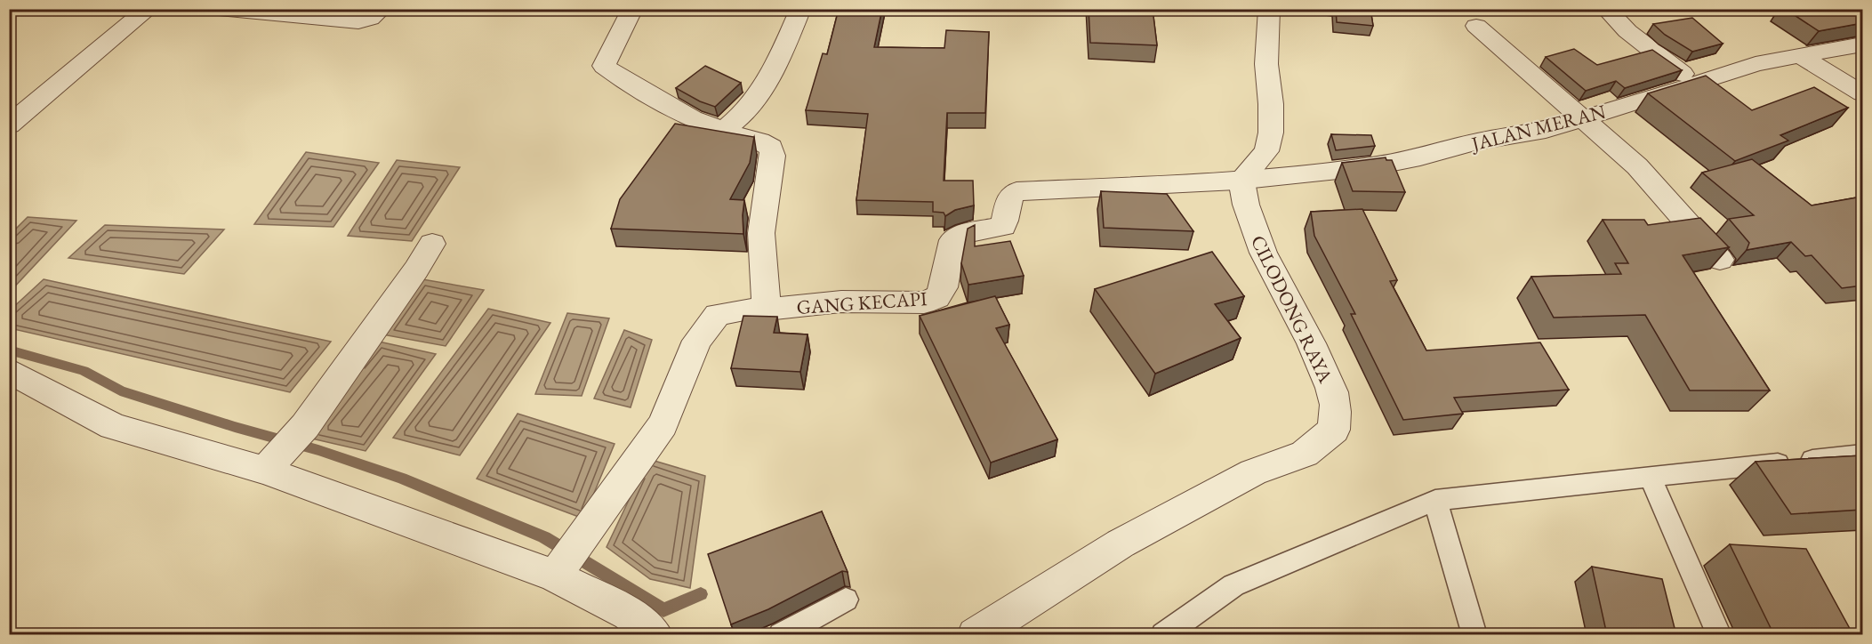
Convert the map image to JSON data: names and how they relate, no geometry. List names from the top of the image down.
{
  "streets": {
    "street": ["JALAN MERAN", "GANG KECAPI", "CILODONG RAYA"]
  },
  "crossings": [
    ["JALAN MERAN", "GANG KECAPI"],
    ["JALAN MERAN", "CILODONG RAYA"],
    ["GANG KECAPI", "CILODONG RAYA"]
  ]
}
